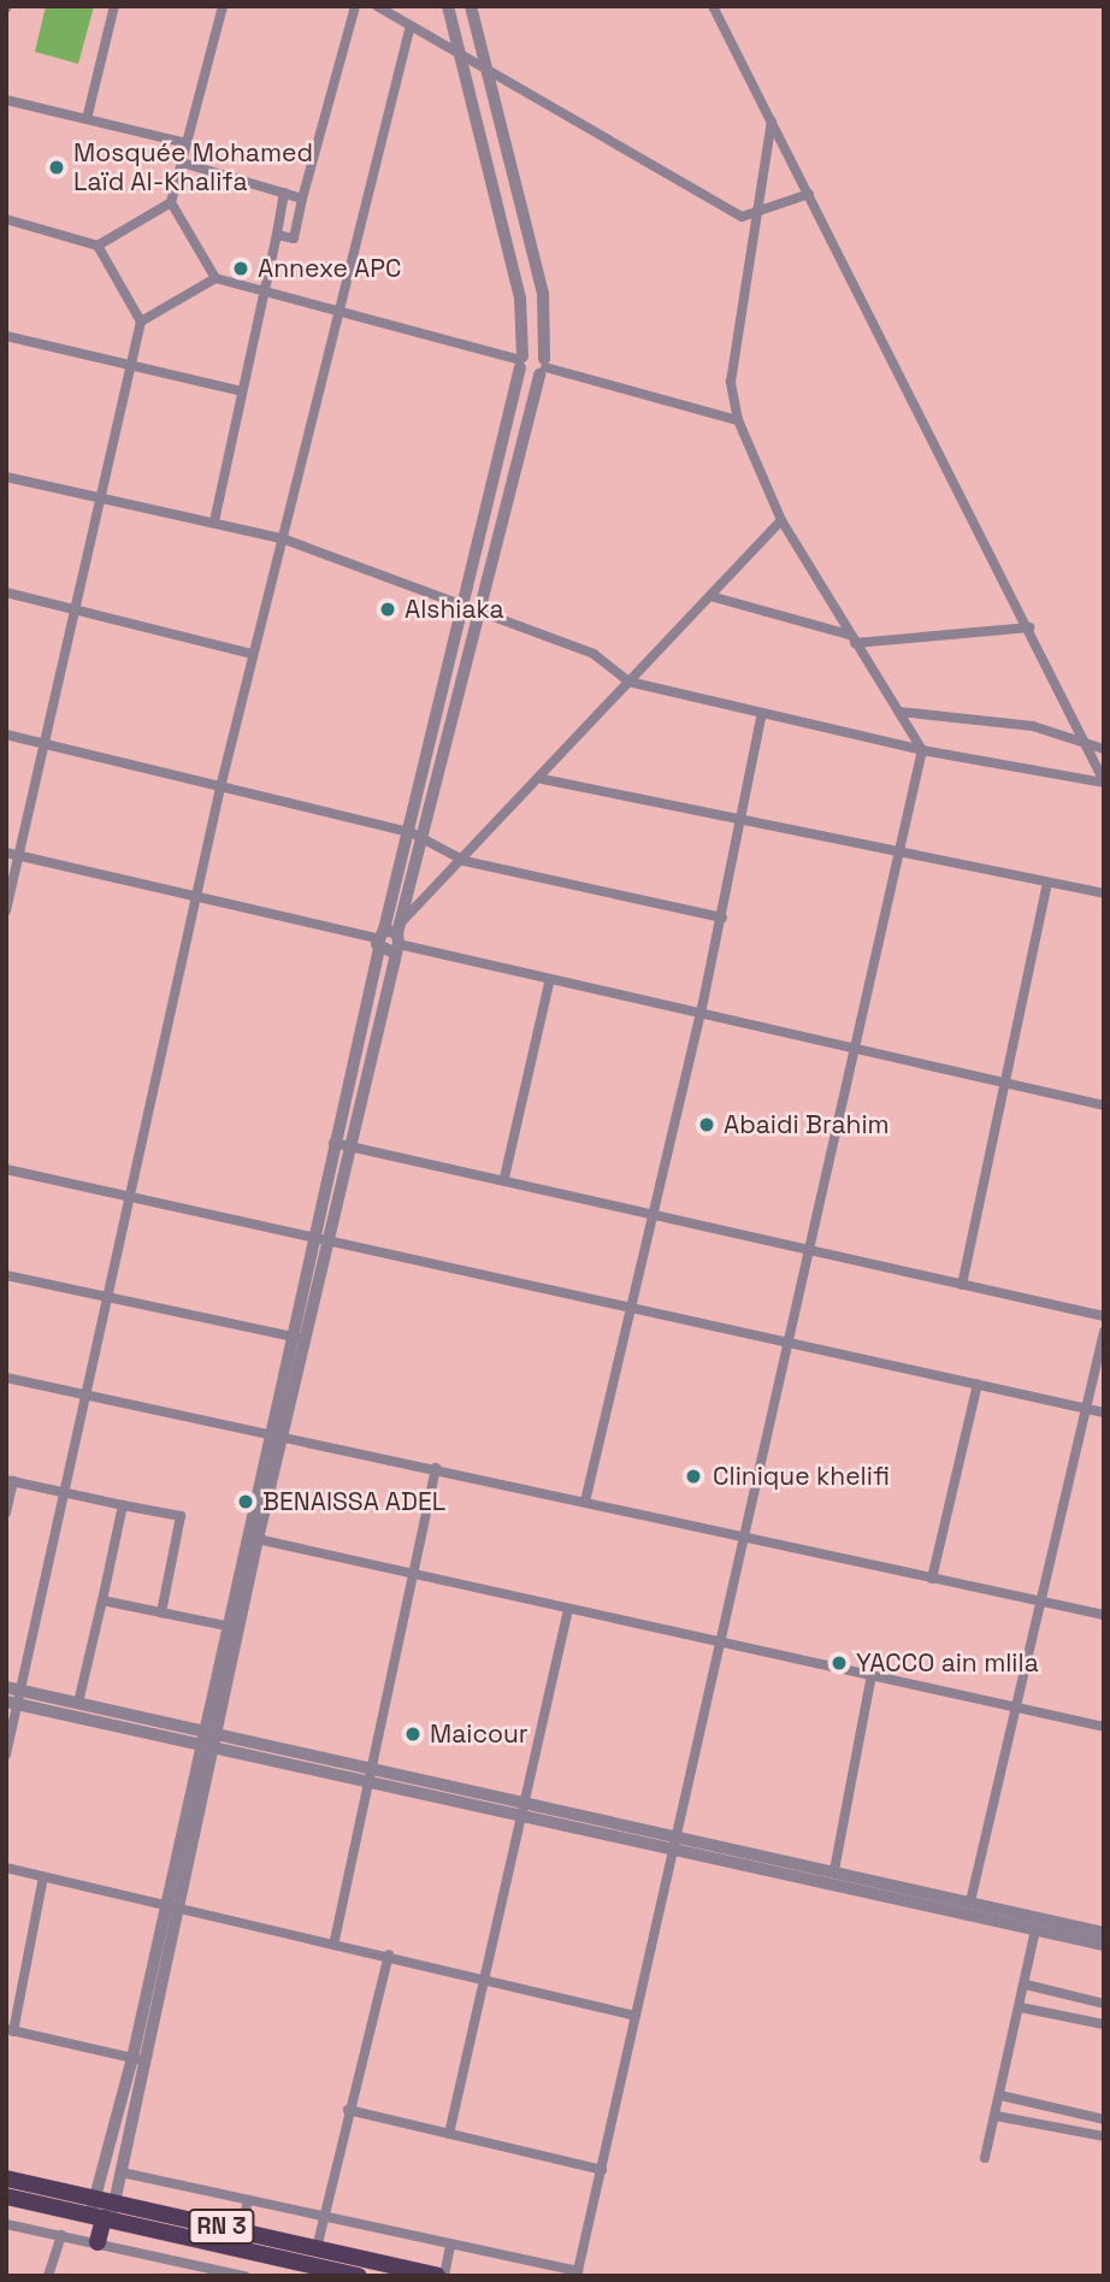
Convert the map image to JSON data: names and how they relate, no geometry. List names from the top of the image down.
{
  "streets": {
    "highway": ["RN 3"]
  },
  "places": [
    "Mosquée Mohamed Laïd Al-Khalifa",
    "Annexe APC",
    "Alshiaka",
    "Abaidi Brahim",
    "Clinique khelifi",
    "BENAISSA ADEL",
    "YACCO ain mlila",
    "Maicour"
  ]
}
